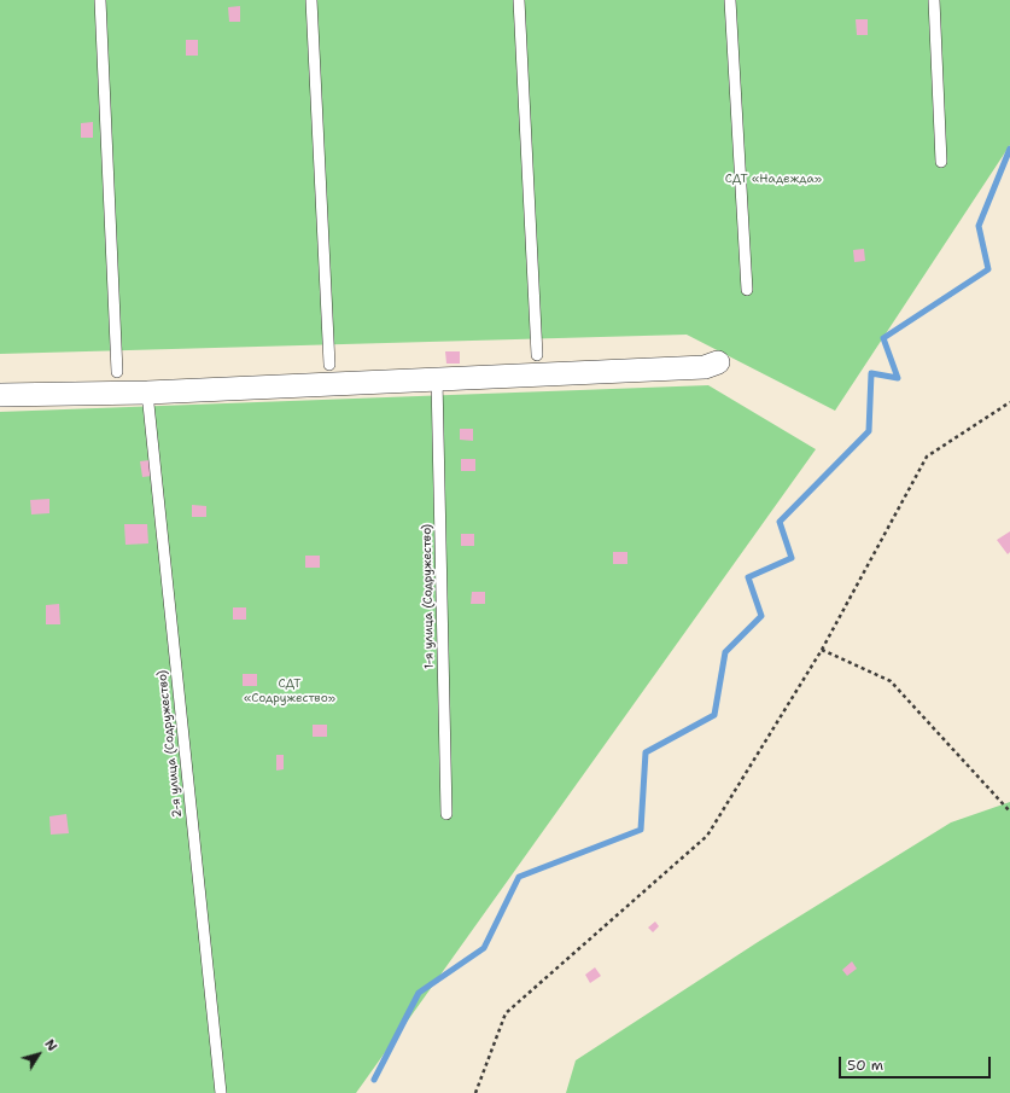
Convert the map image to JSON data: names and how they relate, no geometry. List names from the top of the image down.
{
  "streets": {
    "lane": ["1-я улица (Содружество)", "2-я улица (Содружество)"]
  },
  "parks": ["СДТ «Надежда»", "СДТ «Содружество»"],
  "scale_bar": "50 m",
  "north": "top right"
}
